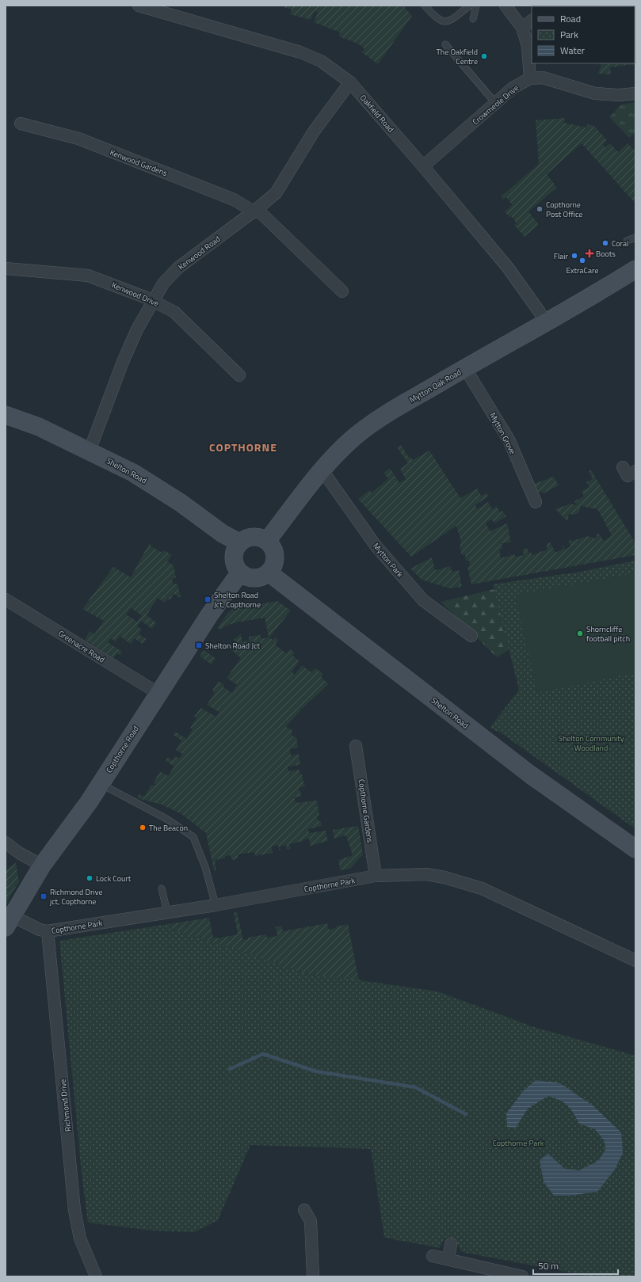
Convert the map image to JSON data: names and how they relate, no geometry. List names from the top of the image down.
{
  "streets": {
    "main road": ["Mytton Oak Road", "Shelton Road", "Copthorne Road"],
    "street": [
      "Crowmeole Drive",
      "Oakfield Road",
      "Kenwood Gardens",
      "Kenwood Road",
      "Kenwood Drive",
      "Mytton Grove",
      "Mytton Park",
      "Greenacre Road",
      "Copthorne Gardens",
      "Copthorne Park",
      "Richmond Drive"
    ]
  },
  "crossings": [
    ["Crowmeole Drive", "Oakfield Road"],
    ["Oakfield Road", "Kenwood Road"],
    ["Oakfield Road", "Mytton Oak Road"],
    ["Kenwood Gardens", "Kenwood Road"],
    ["Kenwood Road", "Kenwood Drive"],
    ["Kenwood Road", "Shelton Road"],
    ["Mytton Oak Road", "Mytton Grove"],
    ["Mytton Oak Road", "Shelton Road"],
    ["Mytton Oak Road", "Mytton Park"],
    ["Mytton Oak Road", "Copthorne Road"],
    ["Shelton Road", "Copthorne Road"],
    ["Greenacre Road", "Copthorne Road"],
    ["Copthorne Road", "Copthorne Park"],
    ["Copthorne Gardens", "Copthorne Park"],
    ["Copthorne Park", "Richmond Drive"]
  ],
  "districts": ["COPTHORNE"],
  "parks": ["Shelton Community Woodland", "Copthorne Park"],
  "places": {
    "other": [
      "The Oakfield Centre",
      "Copthorne Post Office",
      "Coral",
      "Flair",
      "ExtraCare",
      "Shorncliffe football pitch",
      "The Beacon",
      "Lock Court"
    ],
    "health": ["Boots"],
    "transit": ["Shelton Road Jct, Copthorne", "Shelton Road Jct", "Richmond Drive jct, Copthorne"]
  },
  "legend": ["Road", "Park", "Water"],
  "scale_bar": "50 m"
}
